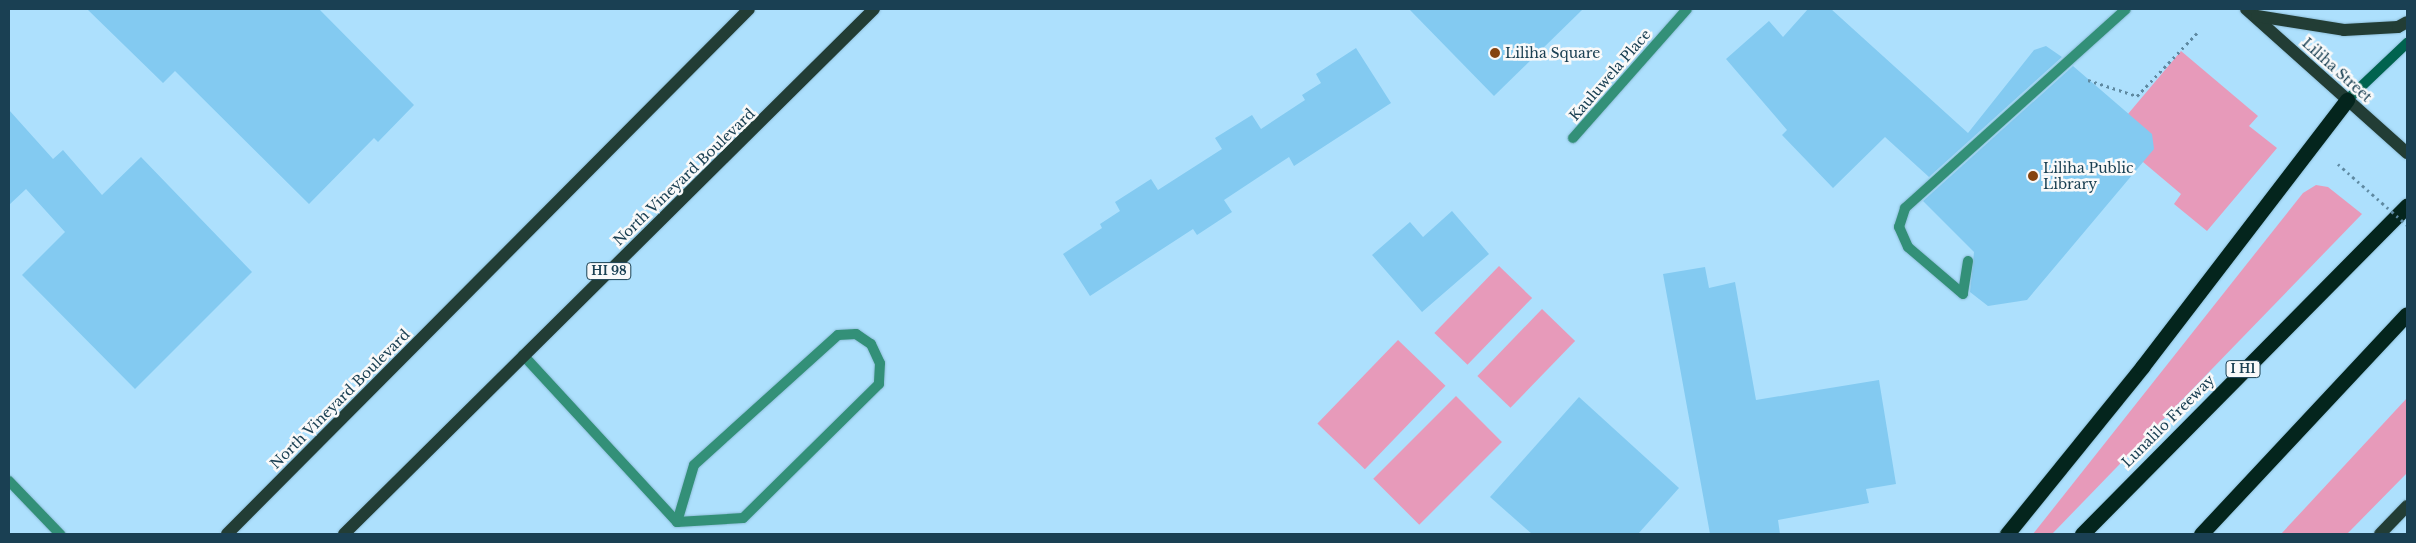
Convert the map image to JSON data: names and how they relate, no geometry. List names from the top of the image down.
{
  "streets": {
    "highway": ["I H1", "Lunalilo Freeway"],
    "main road": ["Liliha Street", "North Vineyard Boulevard", "HI 98"],
    "street": ["Kauluwela Place"]
  },
  "places": ["Liliha Square", "Liliha Public Library"]
}
